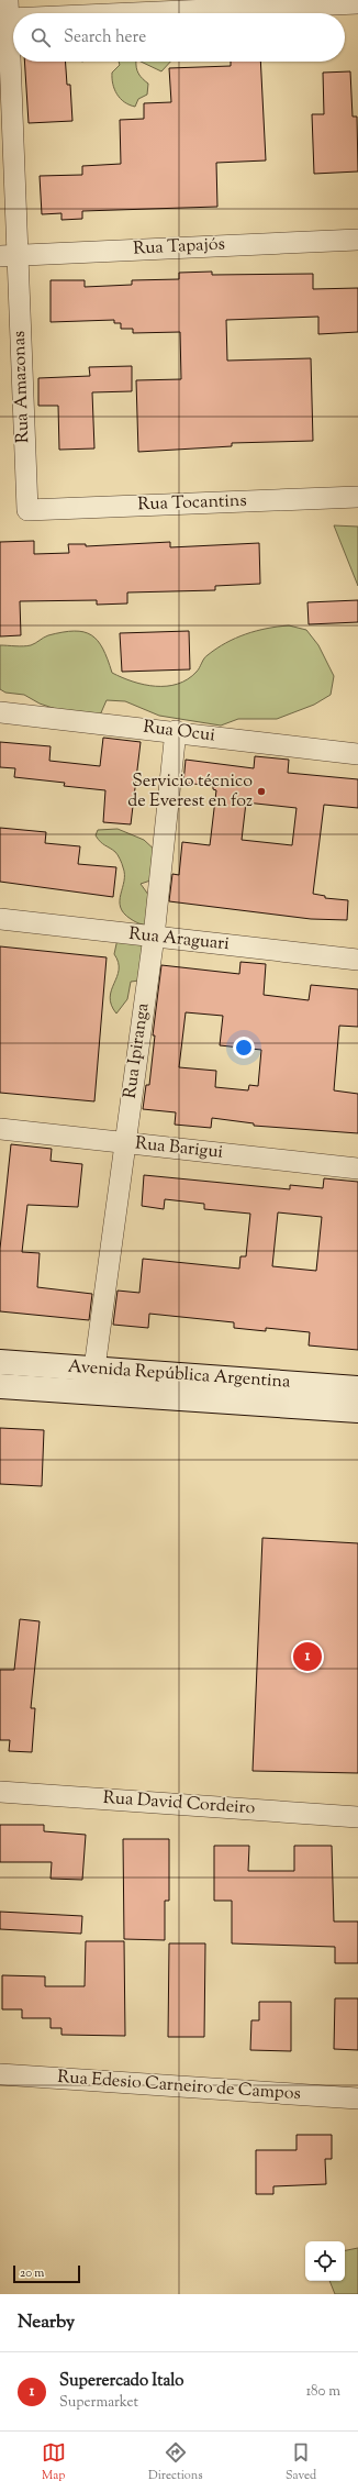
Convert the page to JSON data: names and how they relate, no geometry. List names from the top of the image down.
{
  "streets": {
    "main road": ["Avenida República Argentina"],
    "street": [
      "Rua Tapajós",
      "Rua Amazonas",
      "Rua Tocantins",
      "Rua Ocui",
      "Rua Araguari",
      "Rua Ipiranga",
      "Rua Barigui",
      "Rua David Cordeiro",
      "Rua Edesio Carneiro de Campos"
    ]
  },
  "crossings": [
    ["Rua Tapajós", "Rua Amazonas"],
    ["Rua Amazonas", "Rua Tocantins"],
    ["Rua Ocui", "Rua Ipiranga"],
    ["Rua Araguari", "Rua Ipiranga"],
    ["Rua Ipiranga", "Rua Barigui"],
    ["Rua Ipiranga", "Avenida República Argentina"]
  ],
  "places": ["Servicio técnico de Everest en foz"],
  "scale_bar": "20 m",
  "page": {
    "search": "Search here",
    "pins": "1",
    "scale": "20 m",
    "heading": "Nearby",
    "list": [
      {
        "mark": "1",
        "name": "Superercado Italo",
        "note": "Supermarket",
        "value": "180 m"
      }
    ],
    "nav": ["Map", "Directions", "Saved"]
  }
}
